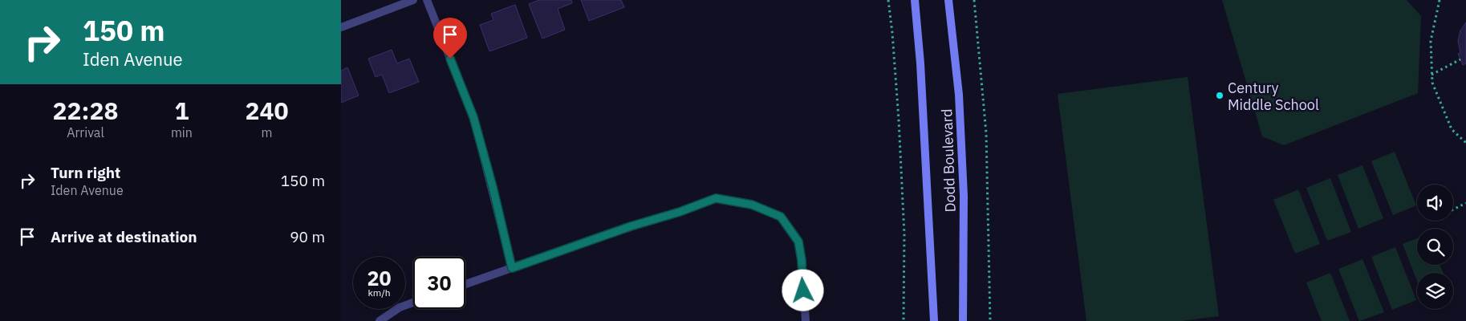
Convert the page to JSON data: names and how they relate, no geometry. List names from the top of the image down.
{
  "streets": {
    "main road": ["Dodd Boulevard"]
  },
  "places": ["Century Middle School"],
  "page": {
    "turn": ["150 m", "Iden Avenue"],
    "eta": [
      "22:28",
      "Arrival",
      "1",
      "min",
      "240",
      "m"
    ],
    "list": [
      {
        "name": "Turn right",
        "note": "Iden Avenue",
        "value": "150 m"
      },
      {
        "name": "Arrive at destination",
        "value": "90 m"
      }
    ],
    "speed": "20 km/h",
    "limit": "30"
  }
}
